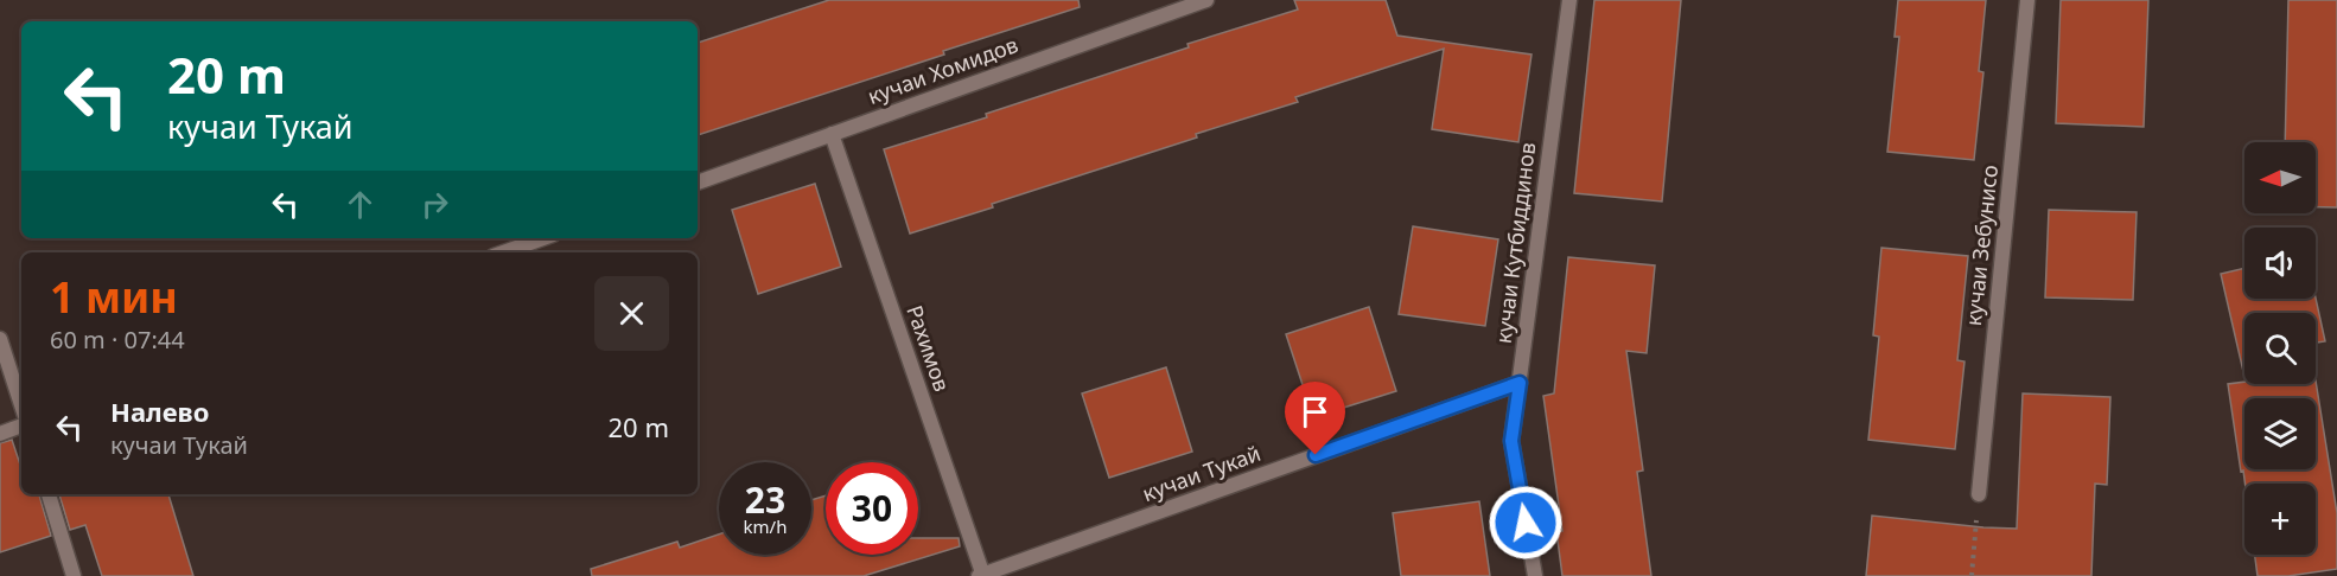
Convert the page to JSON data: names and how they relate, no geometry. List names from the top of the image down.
{
  "streets": {
    "street": [
      "кучаи Хомидов",
      "кучаи Кутбиддинов",
      "кучаи Зебунисо",
      "Рахимов",
      "кучаи Тукай"
    ]
  },
  "crossings": [
    ["кучаи Хомидов", "Рахимов"],
    ["кучаи Кутбиддинов", "кучаи Тукай"],
    ["Рахимов", "кучаи Тукай"]
  ],
  "north": "left",
  "page": {
    "turn": ["20 m", "кучаи Тукай"],
    "map_buttons": "+",
    "heading": ["1 мин", "60 m · 07:44"],
    "list": [
      {
        "name": "Налево",
        "note": "кучаи Тукай",
        "value": "20 m"
      }
    ],
    "speed": "23 km/h",
    "limit": "30"
  }
}
